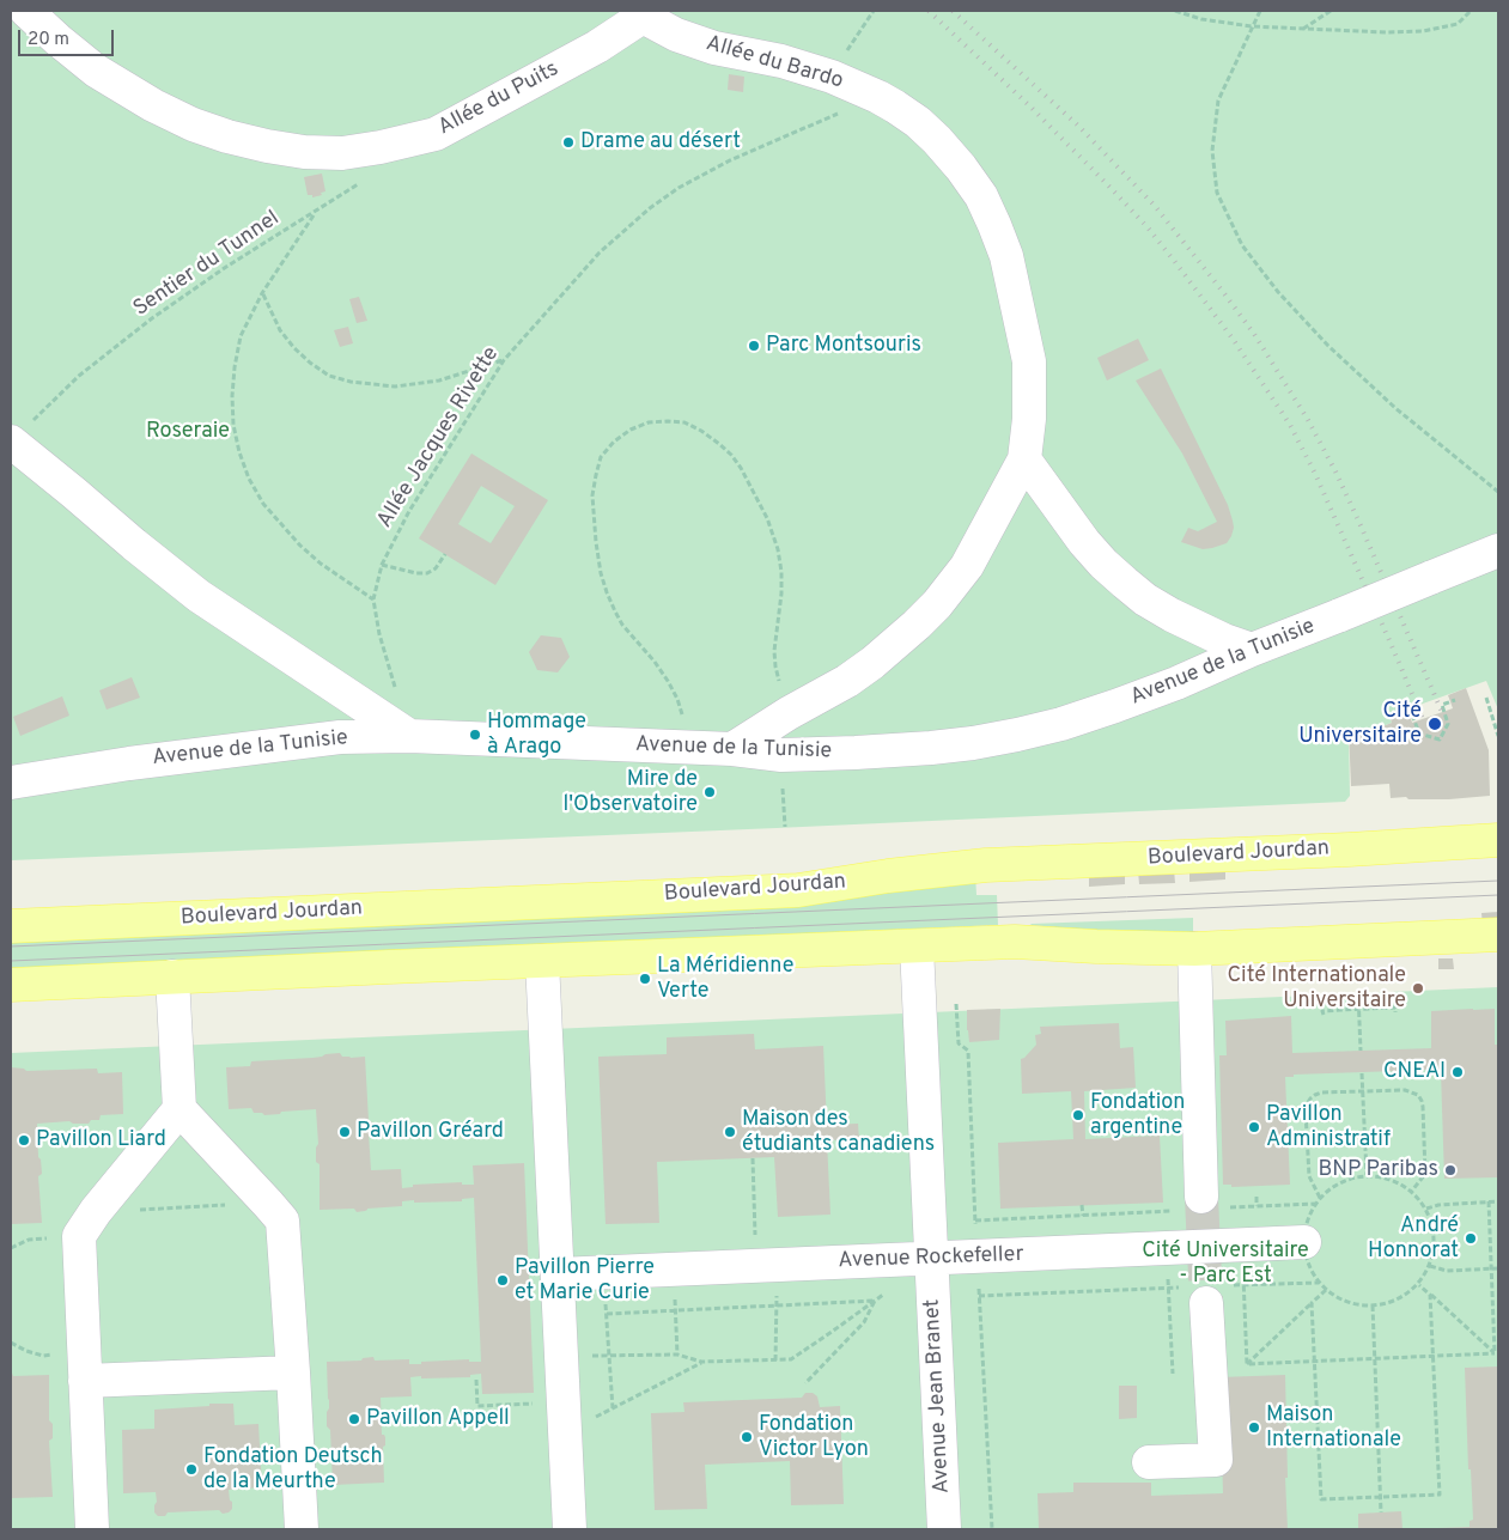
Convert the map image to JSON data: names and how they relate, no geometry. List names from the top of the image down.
{
  "streets": {
    "main road": ["Boulevard Jourdan"],
    "street": [
      "Allée du Bardo",
      "Allée du Puits",
      "Avenue de la Tunisie",
      "Avenue Rockefeller",
      "Avenue Jean Branet"
    ],
    "path": ["Sentier du Tunnel", "Allée Jacques Rivette"]
  },
  "crossings": [
    ["Allée du Bardo", "Allée du Puits"],
    ["Allée du Bardo", "Allée Jacques Rivette"],
    ["Allée Jacques Rivette", "Avenue de la Tunisie"],
    ["Avenue Rockefeller", "Avenue Jean Branet"]
  ],
  "parks": ["Roseraie", "Cité Universitaire - Parc Est"],
  "places": [
    "Drame au désert",
    "Parc Montsouris",
    "Cité Universitaire",
    "Hommage à Arago",
    "Mire de l'Observatoire",
    "La Méridienne Verte",
    "Cité Internationale Universitaire",
    "CNEAI",
    "Fondation argentine",
    "Pavillon Administratif",
    "Pavillon Gréard",
    "Maison des étudiants canadiens",
    "Pavillon Liard",
    "BNP Paribas",
    "André Honnorat",
    "Pavillon Pierre et Marie Curie",
    "Pavillon Appell",
    "Maison Internationale",
    "Fondation Victor Lyon",
    "Fondation Deutsch de la Meurthe"
  ],
  "scale_bar": "20 m"
}
